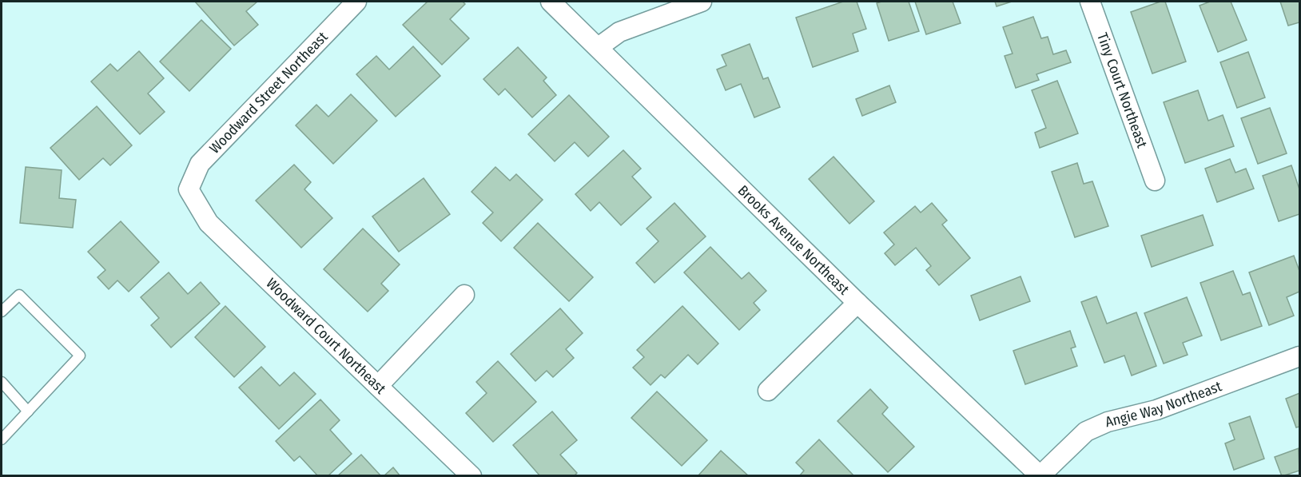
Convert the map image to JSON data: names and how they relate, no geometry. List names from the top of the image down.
{
  "streets": {
    "street": [
      "Tiny Court Northeast",
      "Woodward Street Northeast",
      "Brooks Avenue Northeast",
      "Woodward Court Northeast",
      "Angie Way Northeast"
    ]
  },
  "crossings": [
    ["Woodward Street Northeast", "Woodward Court Northeast"],
    ["Brooks Avenue Northeast", "Angie Way Northeast"]
  ]
}
